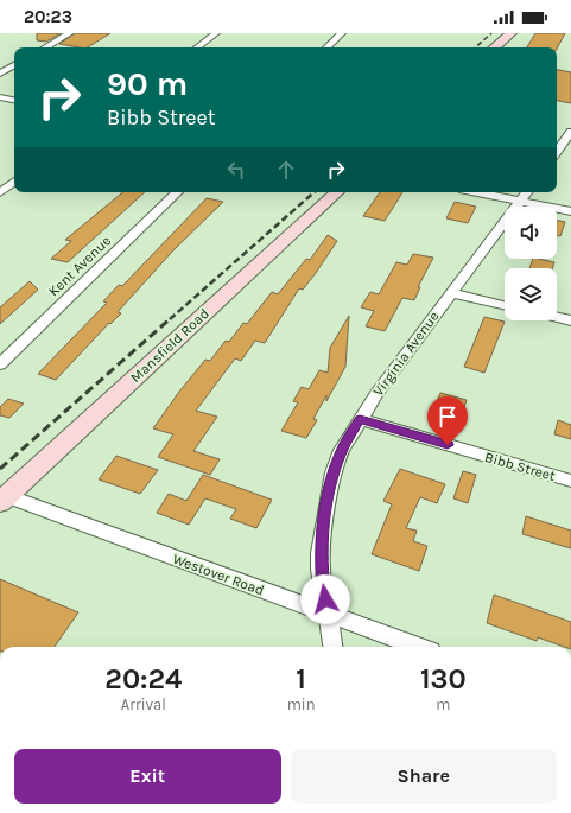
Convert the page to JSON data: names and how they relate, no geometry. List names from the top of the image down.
{
  "streets": {
    "main road": ["Mansfield Road"],
    "street": [
      "Kent Avenue",
      "Virginia Avenue",
      "Bibb Street",
      "Westover Road"
    ]
  },
  "crossings": [
    ["Mansfield Road", "Westover Road"],
    ["Virginia Avenue", "Bibb Street"],
    ["Virginia Avenue", "Westover Road"]
  ],
  "page": {
    "status": "20:23",
    "turn": ["90 m", "Bibb Street"],
    "eta": [
      "20:24",
      "Arrival",
      "1",
      "min",
      "130",
      "m"
    ],
    "buttons": ["Exit", "Share"]
  }
}
